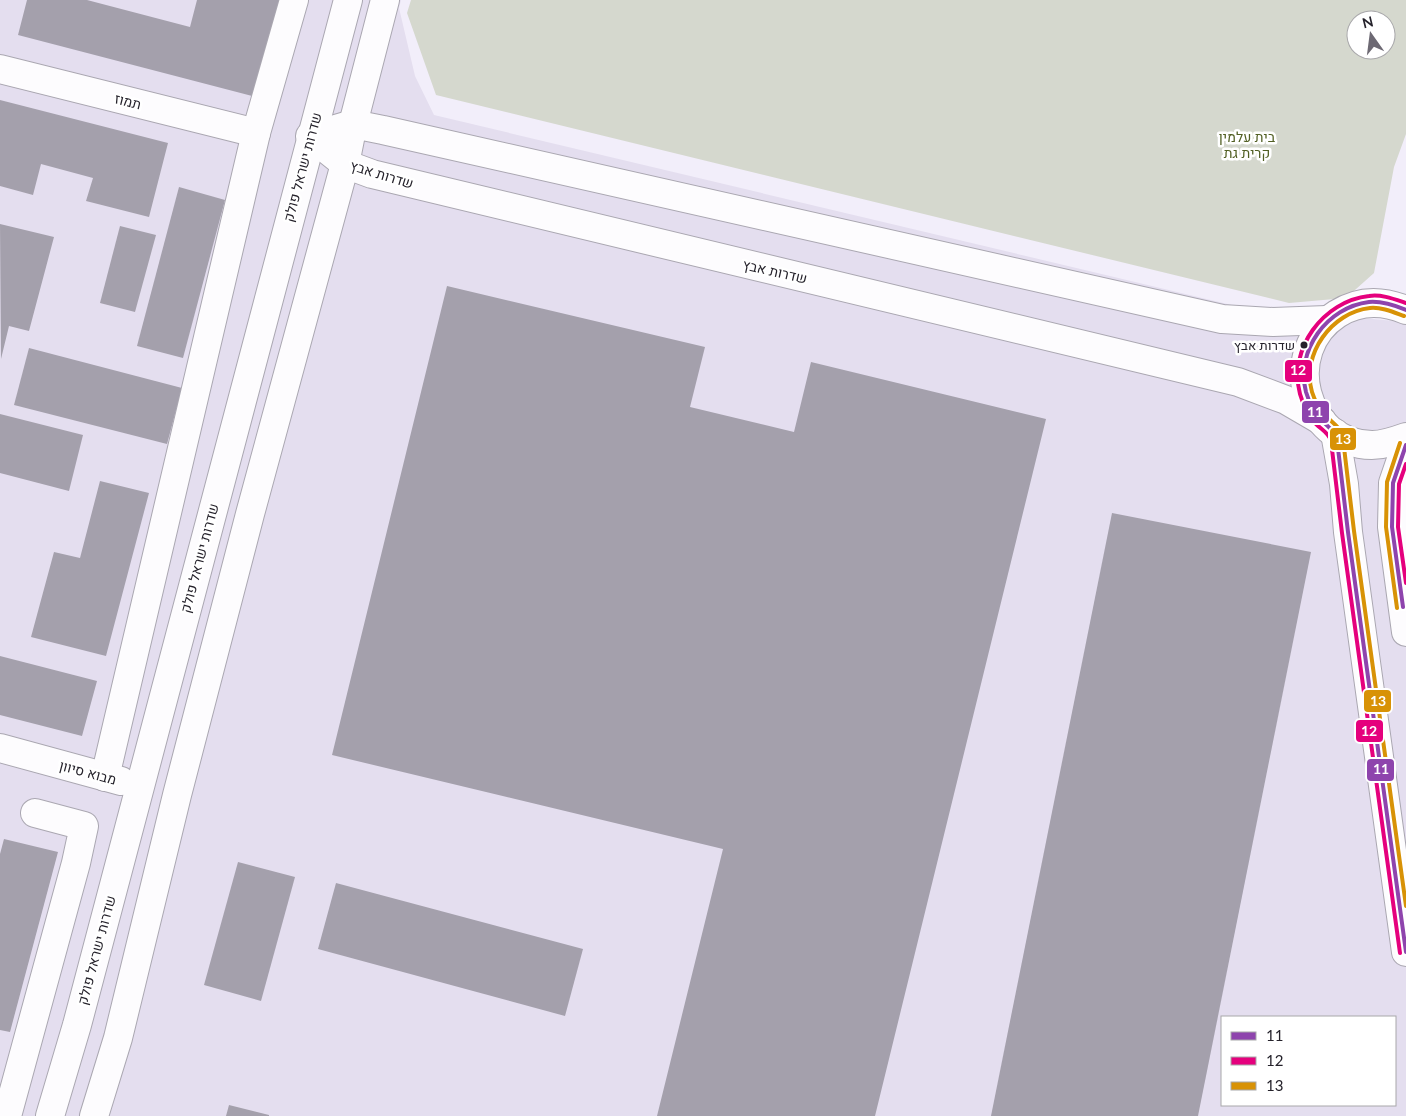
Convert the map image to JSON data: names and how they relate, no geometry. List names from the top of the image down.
{
  "streets": {
    "street": [
      "תמוז",
      "שדרות ישראל פולק",
      "שדרות אבץ",
      "מבוא סיוון"
    ]
  },
  "crossings": [
    ["שדרות ישראל פולק", "שדרות אבץ"],
    ["שדרות ישראל פולק", "מבוא סיוון"]
  ],
  "parks": ["בית עלמין קרית גת"],
  "places": ["שדרות אבץ"],
  "lines": ["transit line 12", "transit line 11", "transit line 13"],
  "legend": ["11", "12", "13"],
  "north": "top"
}
